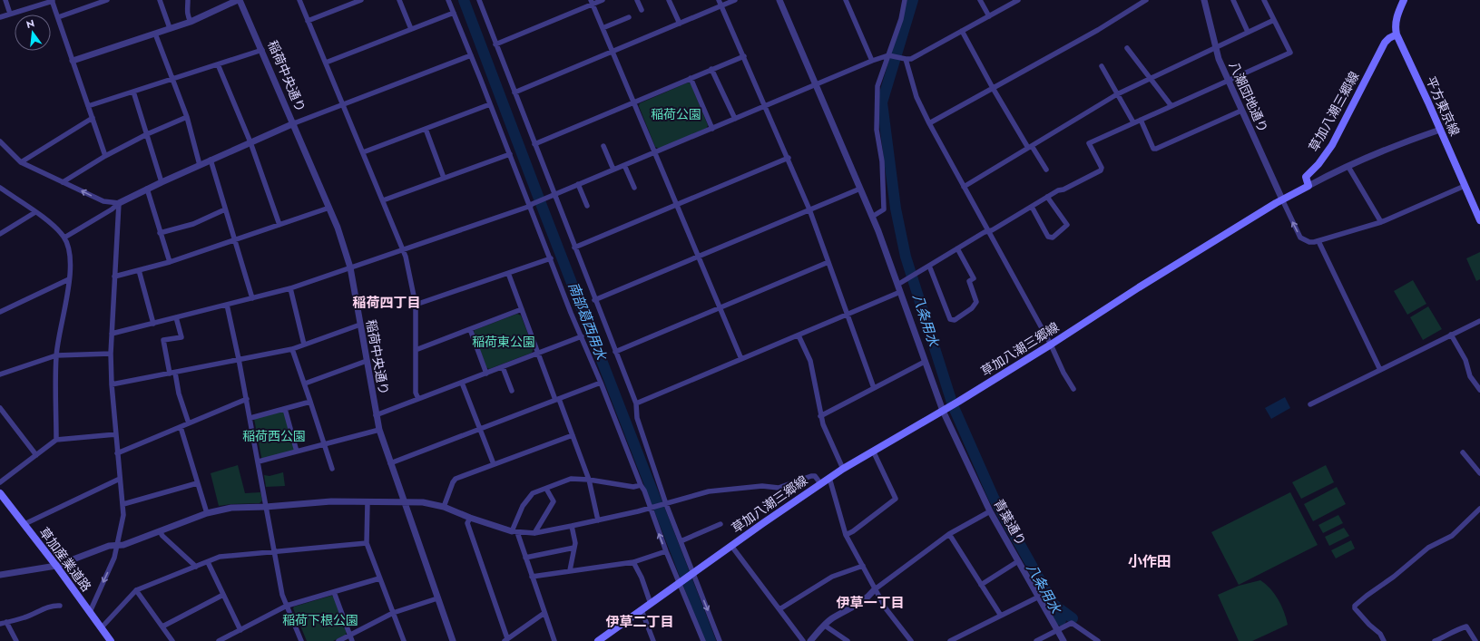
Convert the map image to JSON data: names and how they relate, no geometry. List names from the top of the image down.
{
  "streets": {
    "main road": ["平方東京線", "草加八潮三郷線", "草加産業道路"],
    "street": ["稲荷中央通り", "八潮団地通り", "青葉通り"]
  },
  "crossings": [
    ["八潮団地通り", "草加八潮三郷線"],
    ["平方東京線", "草加八潮三郷線"],
    ["草加八潮三郷線", "青葉通り"]
  ],
  "districts": [
    "稲荷四丁目",
    "小作田",
    "伊草一丁目",
    "伊草二丁目"
  ],
  "water": ["八条用水", "南部葛西用水"],
  "parks": [
    "稲荷公園",
    "稲荷東公園",
    "稲荷西公園",
    "稲荷下根公園"
  ],
  "north": "top"
}
